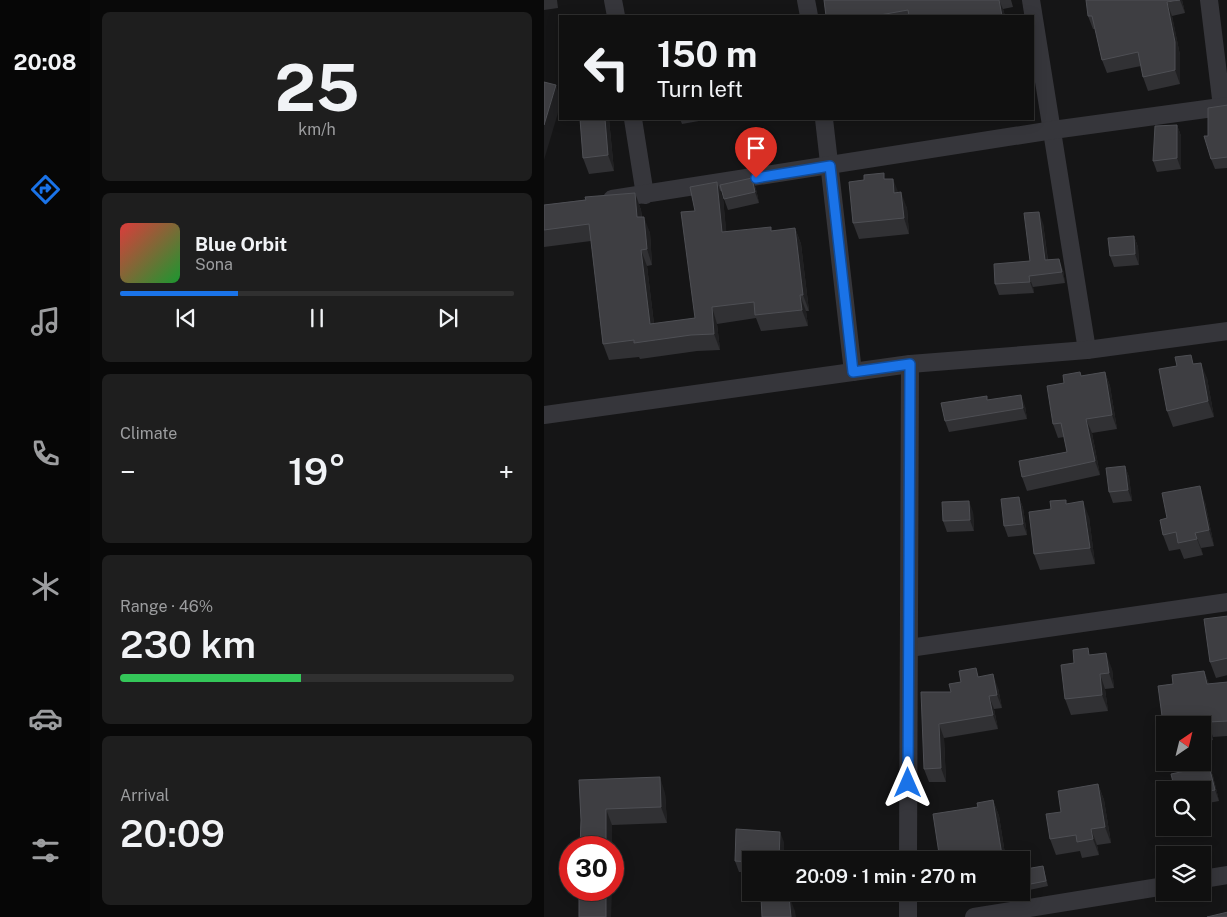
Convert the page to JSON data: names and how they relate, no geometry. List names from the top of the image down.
{
  "north": "top right",
  "page": {
    "tabs": "20:08",
    "tile": [
      ["25", "km/h"],
      "Climate",
      ["Range · 46%", "230 km"],
      ["Arrival", "20:09"]
    ],
    "turn": ["150 m", "Turn left"],
    "song": ["Blue Orbit", "Sona"],
    "heat": ["−", "19°", "+"],
    "limit": "30",
    "trip": "20:09 · 1 min · 270 m"
  }
}
